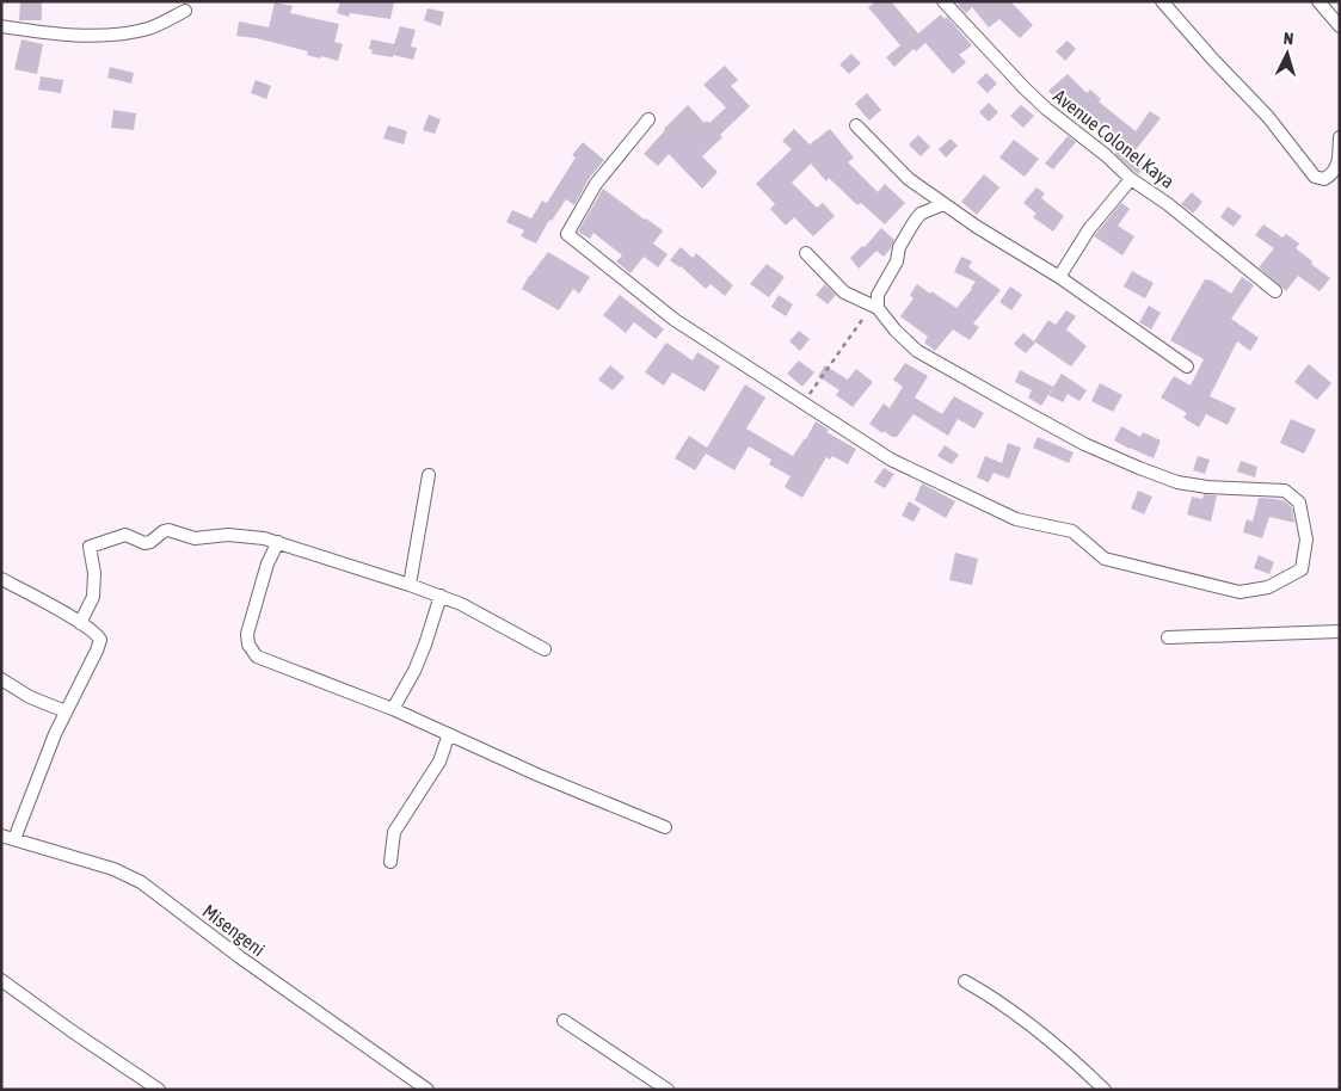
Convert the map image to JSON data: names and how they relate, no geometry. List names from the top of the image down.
{
  "streets": {
    "street": ["Avenue Colonel Kaya", "Misengeni"]
  },
  "north": "top"
}
